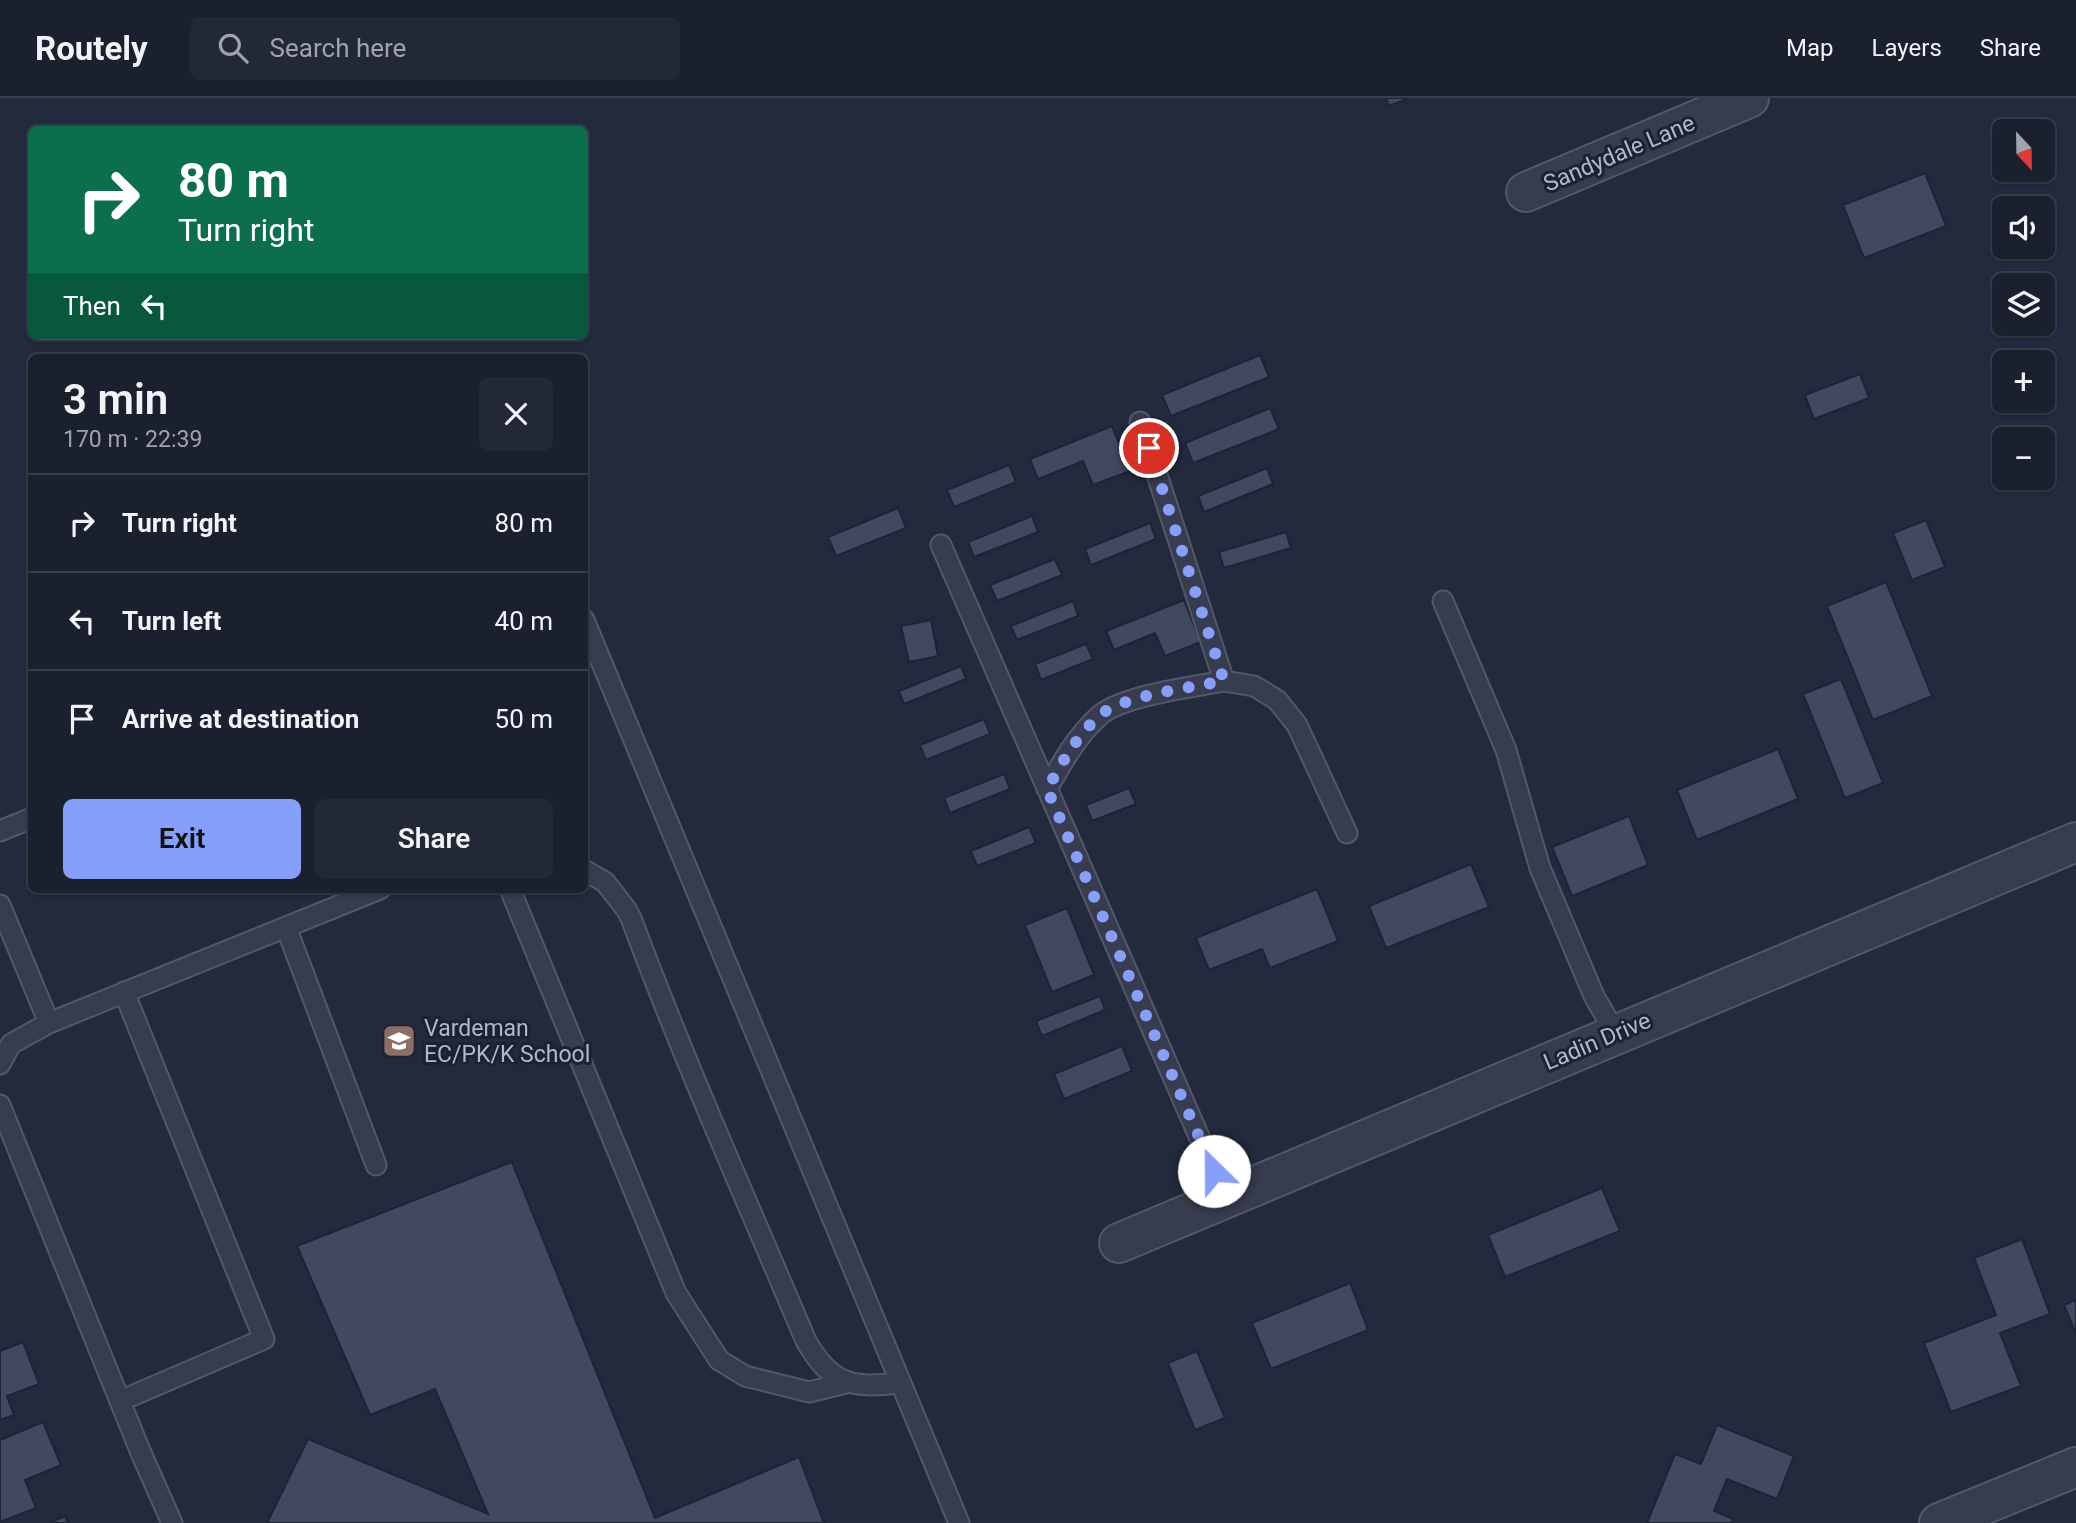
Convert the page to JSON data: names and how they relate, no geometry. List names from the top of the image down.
{
  "streets": {
    "street": ["Sandydale Lane", "Ladin Drive"]
  },
  "places": {
    "school or university": ["Vardeman EC/PK/K School"]
  },
  "north": "bottom",
  "page": {
    "header": "Routely",
    "search": "Search here",
    "nav": ["Map", "Layers", "Share"],
    "map_buttons": ["+", "−"],
    "turn": ["80 m", "Turn right"],
    "then": "Then",
    "heading": ["3 min", "170 m · 22:39"],
    "list": [
      {
        "name": "Turn right",
        "value": "80 m"
      },
      {
        "name": "Turn left",
        "value": "40 m"
      },
      {
        "name": "Arrive at destination",
        "value": "50 m"
      }
    ],
    "buttons": ["Exit", "Share"]
  }
}
